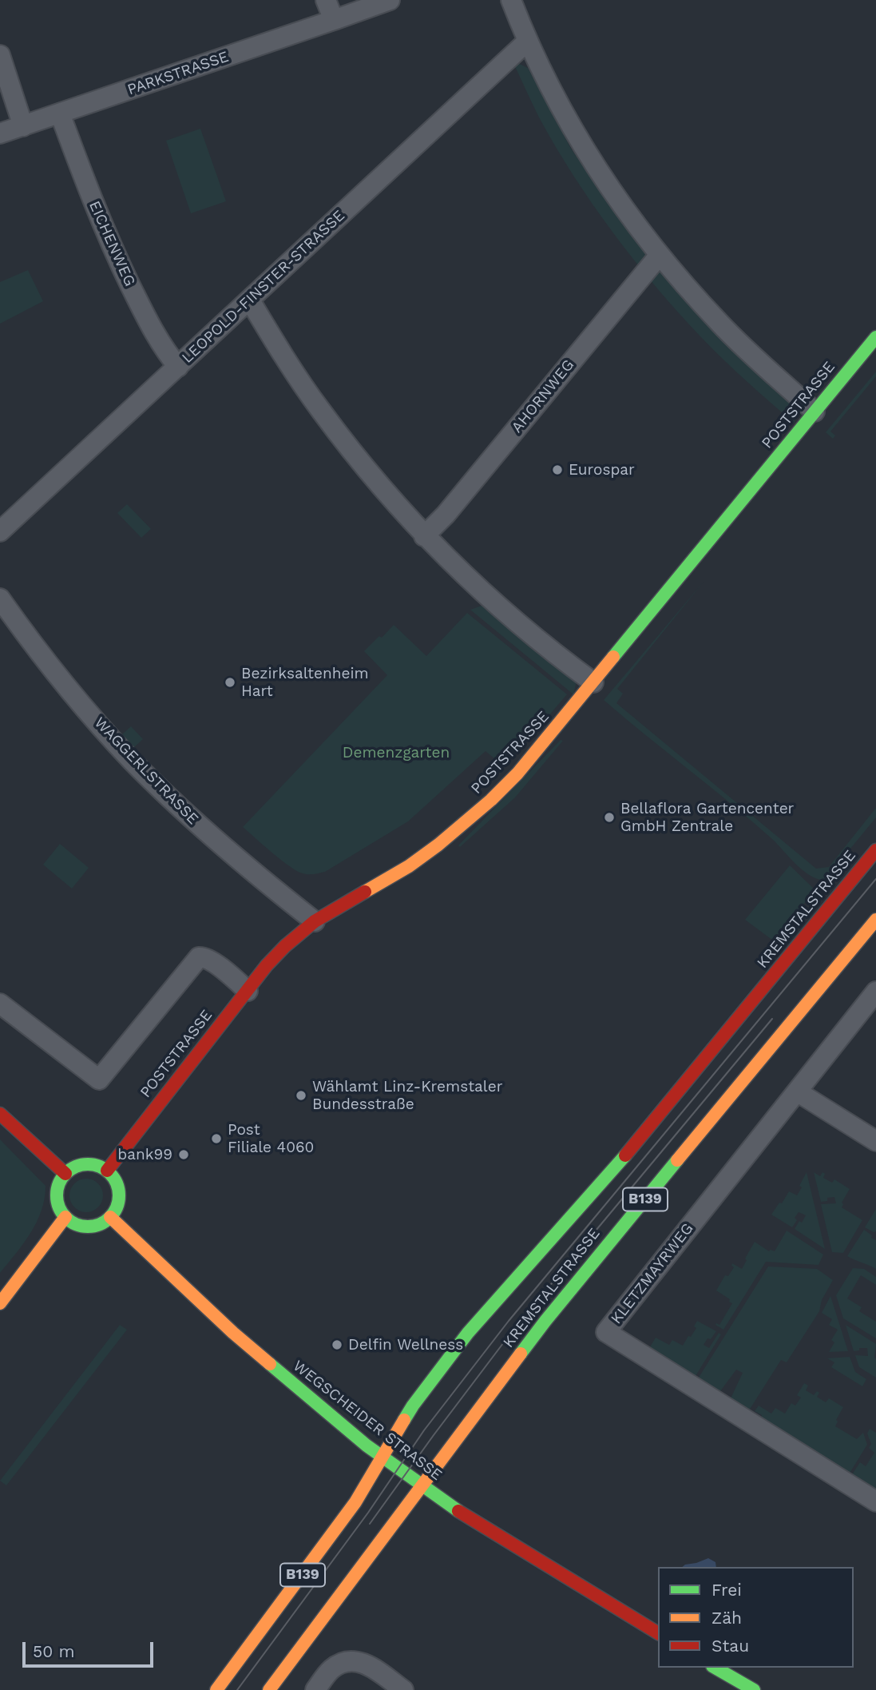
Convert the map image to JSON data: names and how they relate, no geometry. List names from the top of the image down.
{
  "streets": {
    "street": [
      "PARKSTRASSE",
      "EICHENWEG",
      "LEOPOLD-FINSTER-STRASSE",
      "AHORNWEG",
      "POSTSTRASSE",
      "WAGGERLSTRASSE",
      "KREMSTALSTRASSE",
      "B139",
      "KLETZMAYRWEG",
      "WEGSCHEIDER STRASSE"
    ]
  },
  "crossings": [
    ["PARKSTRASSE", "EICHENWEG"],
    ["EICHENWEG", "LEOPOLD-FINSTER-STRASSE"],
    ["POSTSTRASSE", "WAGGERLSTRASSE"],
    ["POSTSTRASSE", "WEGSCHEIDER STRASSE"],
    ["KREMSTALSTRASSE", "B139"],
    ["KREMSTALSTRASSE", "WEGSCHEIDER STRASSE"],
    ["B139", "WEGSCHEIDER STRASSE"]
  ],
  "parks": ["Demenzgarten"],
  "places": [
    "Eurospar",
    "Bezirksaltenheim Hart",
    "Bellaflora Gartencenter GmbH Zentrale",
    "Wählamt Linz-Kremstaler Bundesstraße",
    "Post Filiale 4060",
    "bank99",
    "Delfin Wellness"
  ],
  "legend": ["Frei", "Zäh", "Stau"],
  "scale_bar": "50 m"
}
